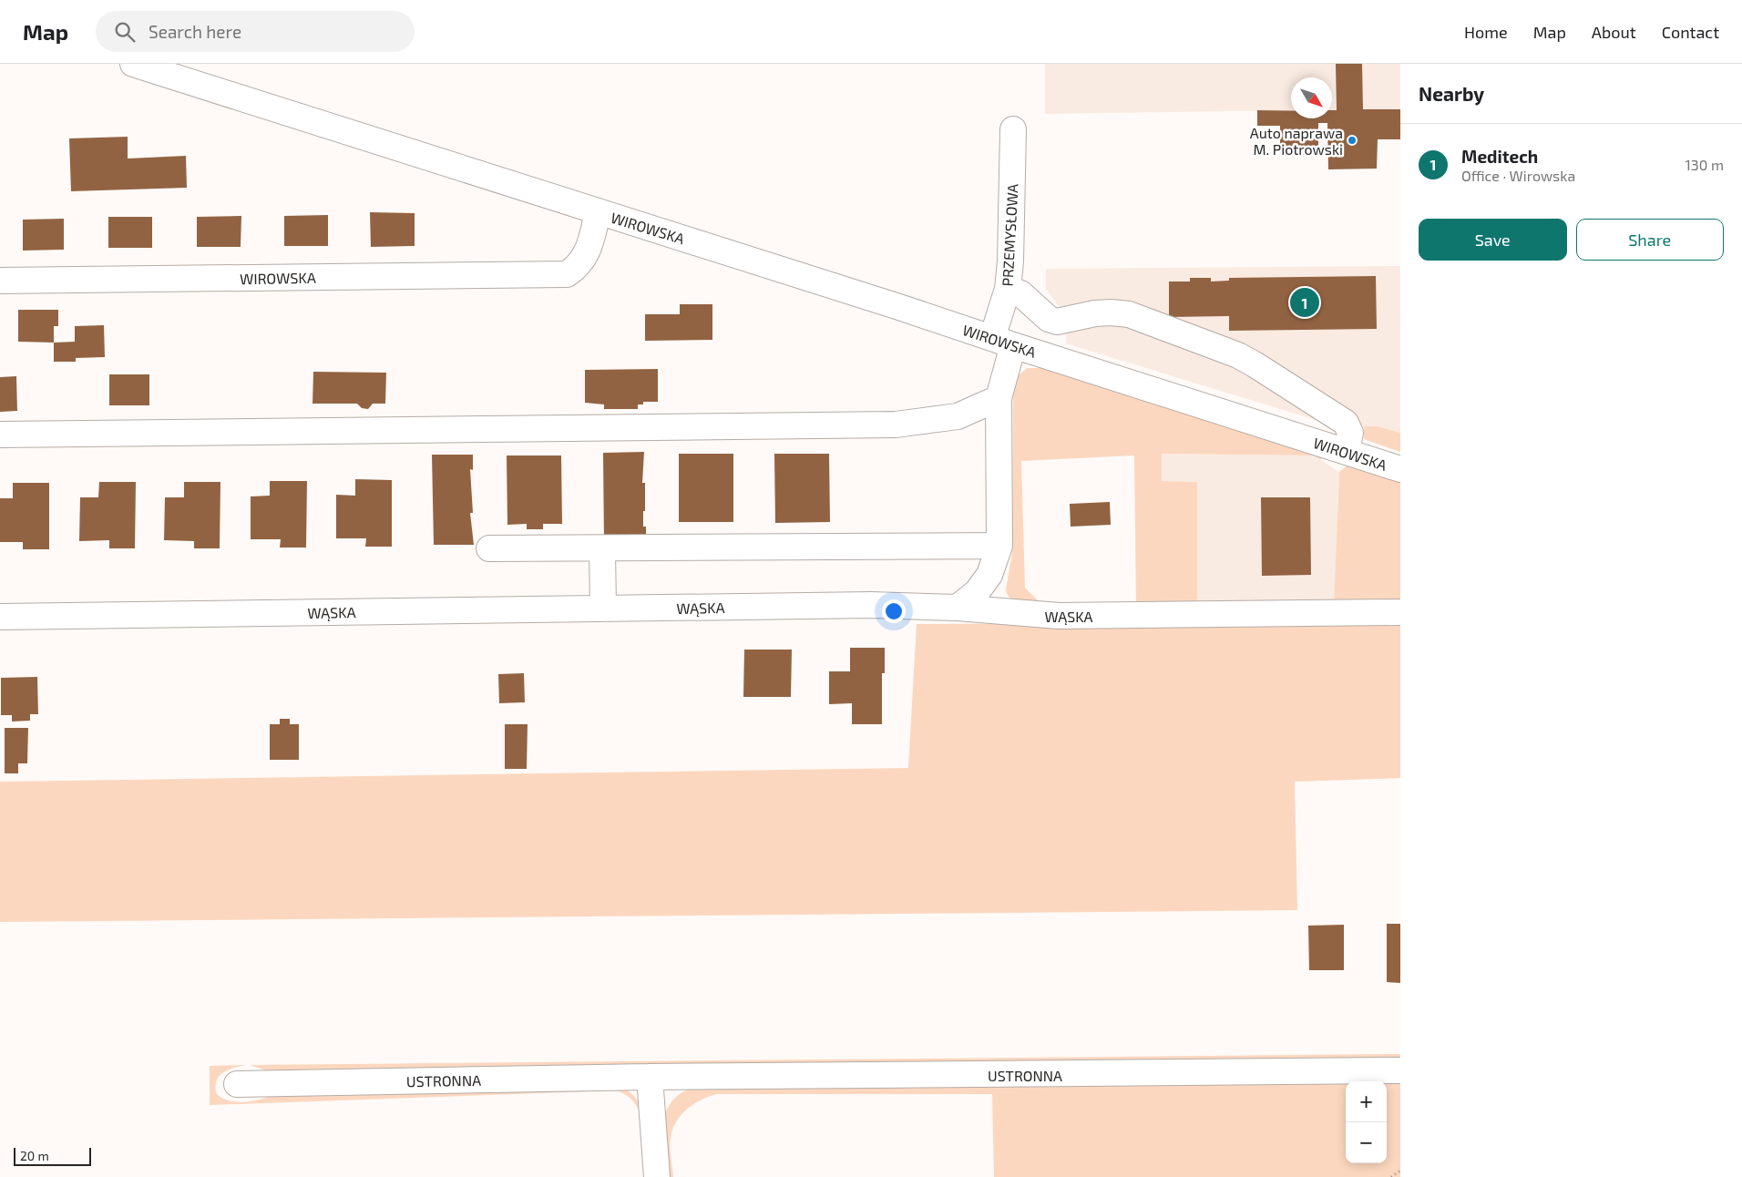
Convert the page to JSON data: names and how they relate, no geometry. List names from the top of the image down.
{
  "streets": {
    "street": [
      "WIROWSKA",
      "PRZEMYSŁOWA",
      "WĄSKA",
      "USTRONNA"
    ]
  },
  "crossings": [
    ["WIROWSKA", "PRZEMYSŁOWA"],
    ["PRZEMYSŁOWA", "WĄSKA"]
  ],
  "places": ["Auto naprawa M. Piotrowski"],
  "scale_bar": "20 m",
  "north": "bottom right",
  "page": {
    "header": "Map",
    "search": "Search here",
    "nav": [
      "Home",
      "Map",
      "About",
      "Contact"
    ],
    "heading": "Nearby",
    "list": [
      {
        "mark": "1",
        "name": "Meditech",
        "note": "Office · Wirowska",
        "value": "130 m"
      }
    ],
    "buttons": ["Save", "Share"],
    "pins": "1",
    "map_buttons": ["+", "−"],
    "scale": "20 m"
  }
}
